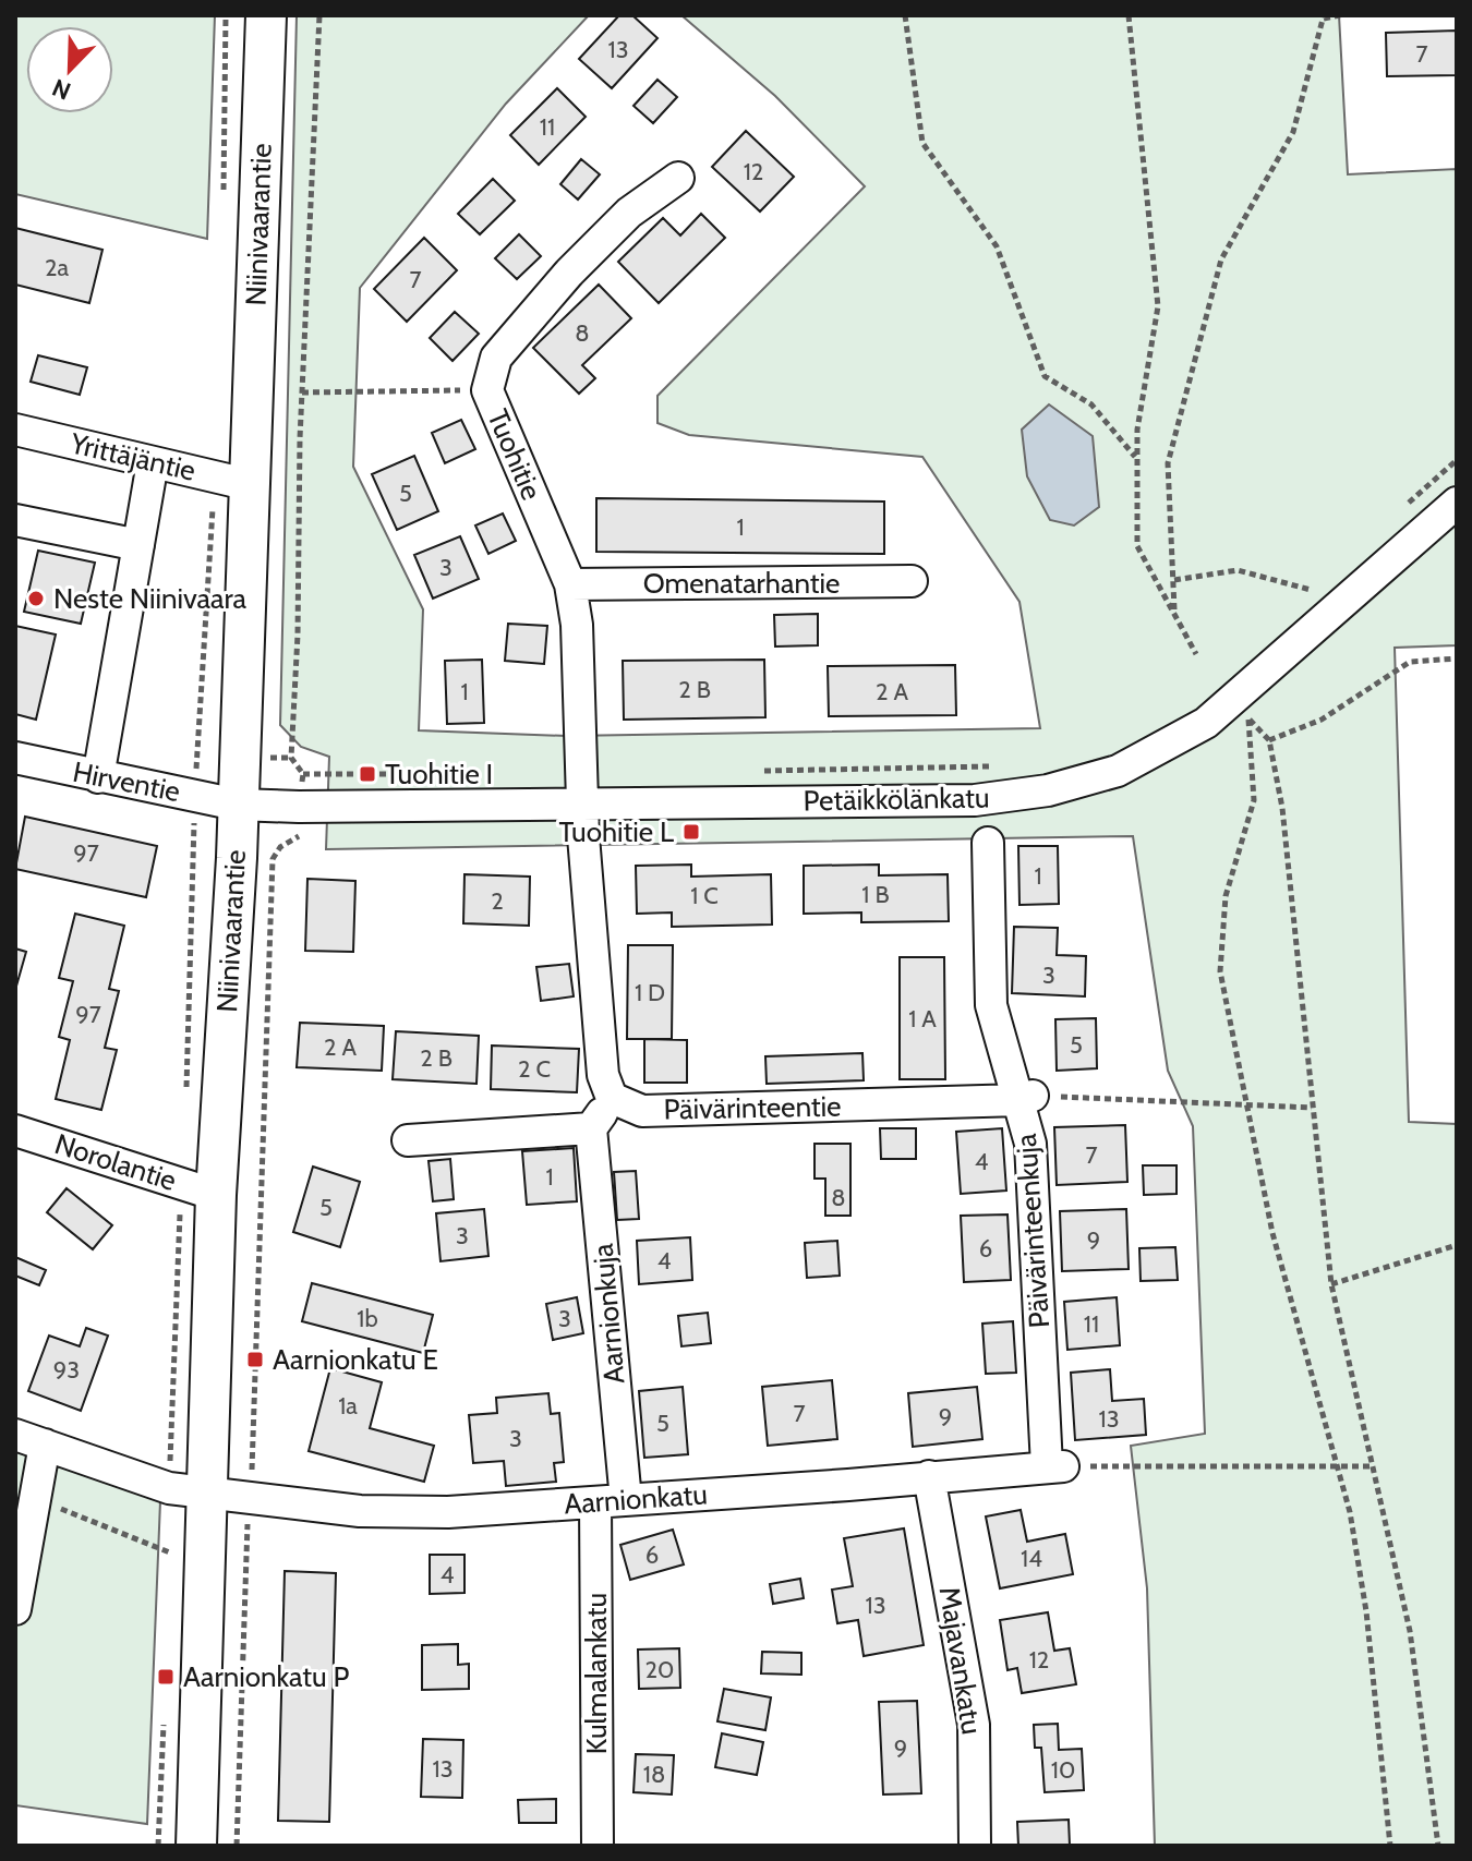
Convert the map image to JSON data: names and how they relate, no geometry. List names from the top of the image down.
{
  "streets": {
    "main road": ["Niinivaarantie"],
    "street": [
      "Tuohitie",
      "Yrittäjäntie",
      "Omenatarhantie",
      "Hirventie",
      "Petäikkölänkatu",
      "Päivärinteentie",
      "Norolantie",
      "Päivärinteenkuja",
      "Aarnionkuja",
      "Aarnionkatu",
      "Majavankatu",
      "Kulmalankatu"
    ]
  },
  "crossings": [
    ["Niinivaarantie", "Yrittäjäntie"],
    ["Niinivaarantie", "Hirventie"],
    ["Niinivaarantie", "Petäikkölänkatu"],
    ["Niinivaarantie", "Norolantie"],
    ["Niinivaarantie", "Aarnionkatu"],
    ["Tuohitie", "Omenatarhantie"],
    ["Tuohitie", "Petäikkölänkatu"],
    ["Hirventie", "Petäikkölänkatu"],
    ["Päivärinteentie", "Päivärinteenkuja"],
    ["Päivärinteenkuja", "Aarnionkatu"],
    ["Aarnionkuja", "Aarnionkatu"],
    ["Aarnionkuja", "Kulmalankatu"],
    ["Aarnionkatu", "Majavankatu"],
    ["Aarnionkatu", "Kulmalankatu"]
  ],
  "places": {
    "other": ["Neste Niinivaara"],
    "transit": [
      "Tuohitie I",
      "Tuohitie L",
      "Aarnionkatu E",
      "Aarnionkatu P"
    ]
  },
  "house_numbers": [
    "13",
    "7",
    "11",
    "12",
    "2a",
    "7",
    "8",
    "5",
    "1",
    "3",
    "2 B",
    "1",
    "2 A",
    "97",
    "1",
    "1 B",
    "1 C",
    "2",
    "3",
    "1 D",
    "97",
    "1 A",
    "5",
    "2 A",
    "2 B",
    "2 C",
    "7",
    "4",
    "1",
    "8",
    "5",
    "3",
    "9",
    "6",
    "4",
    "1b",
    "3",
    "11",
    "93",
    "1a",
    "7",
    "9",
    "13",
    "5",
    "3",
    "6",
    "14",
    "4",
    "13",
    "12",
    "20",
    "9",
    "13",
    "10",
    "18"
  ],
  "north": "bottom left"
}
